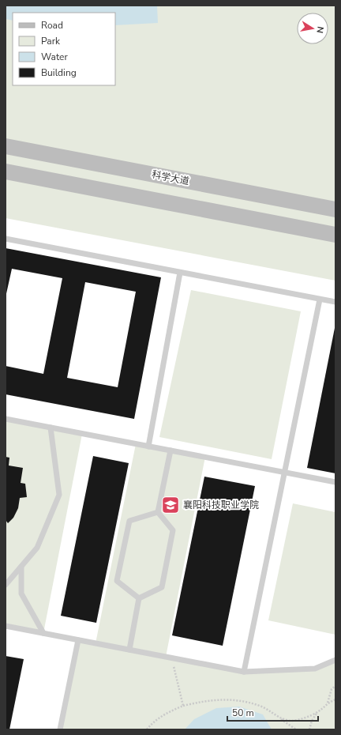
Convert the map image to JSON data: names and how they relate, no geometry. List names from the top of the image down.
{
  "streets": {
    "main road": ["科学大道"]
  },
  "places": {
    "school or university": ["襄阳科技职业学院"]
  },
  "legend": [
    "Road",
    "Park",
    "Water",
    "Building"
  ],
  "scale_bar": "50 m",
  "north": "right"
}
